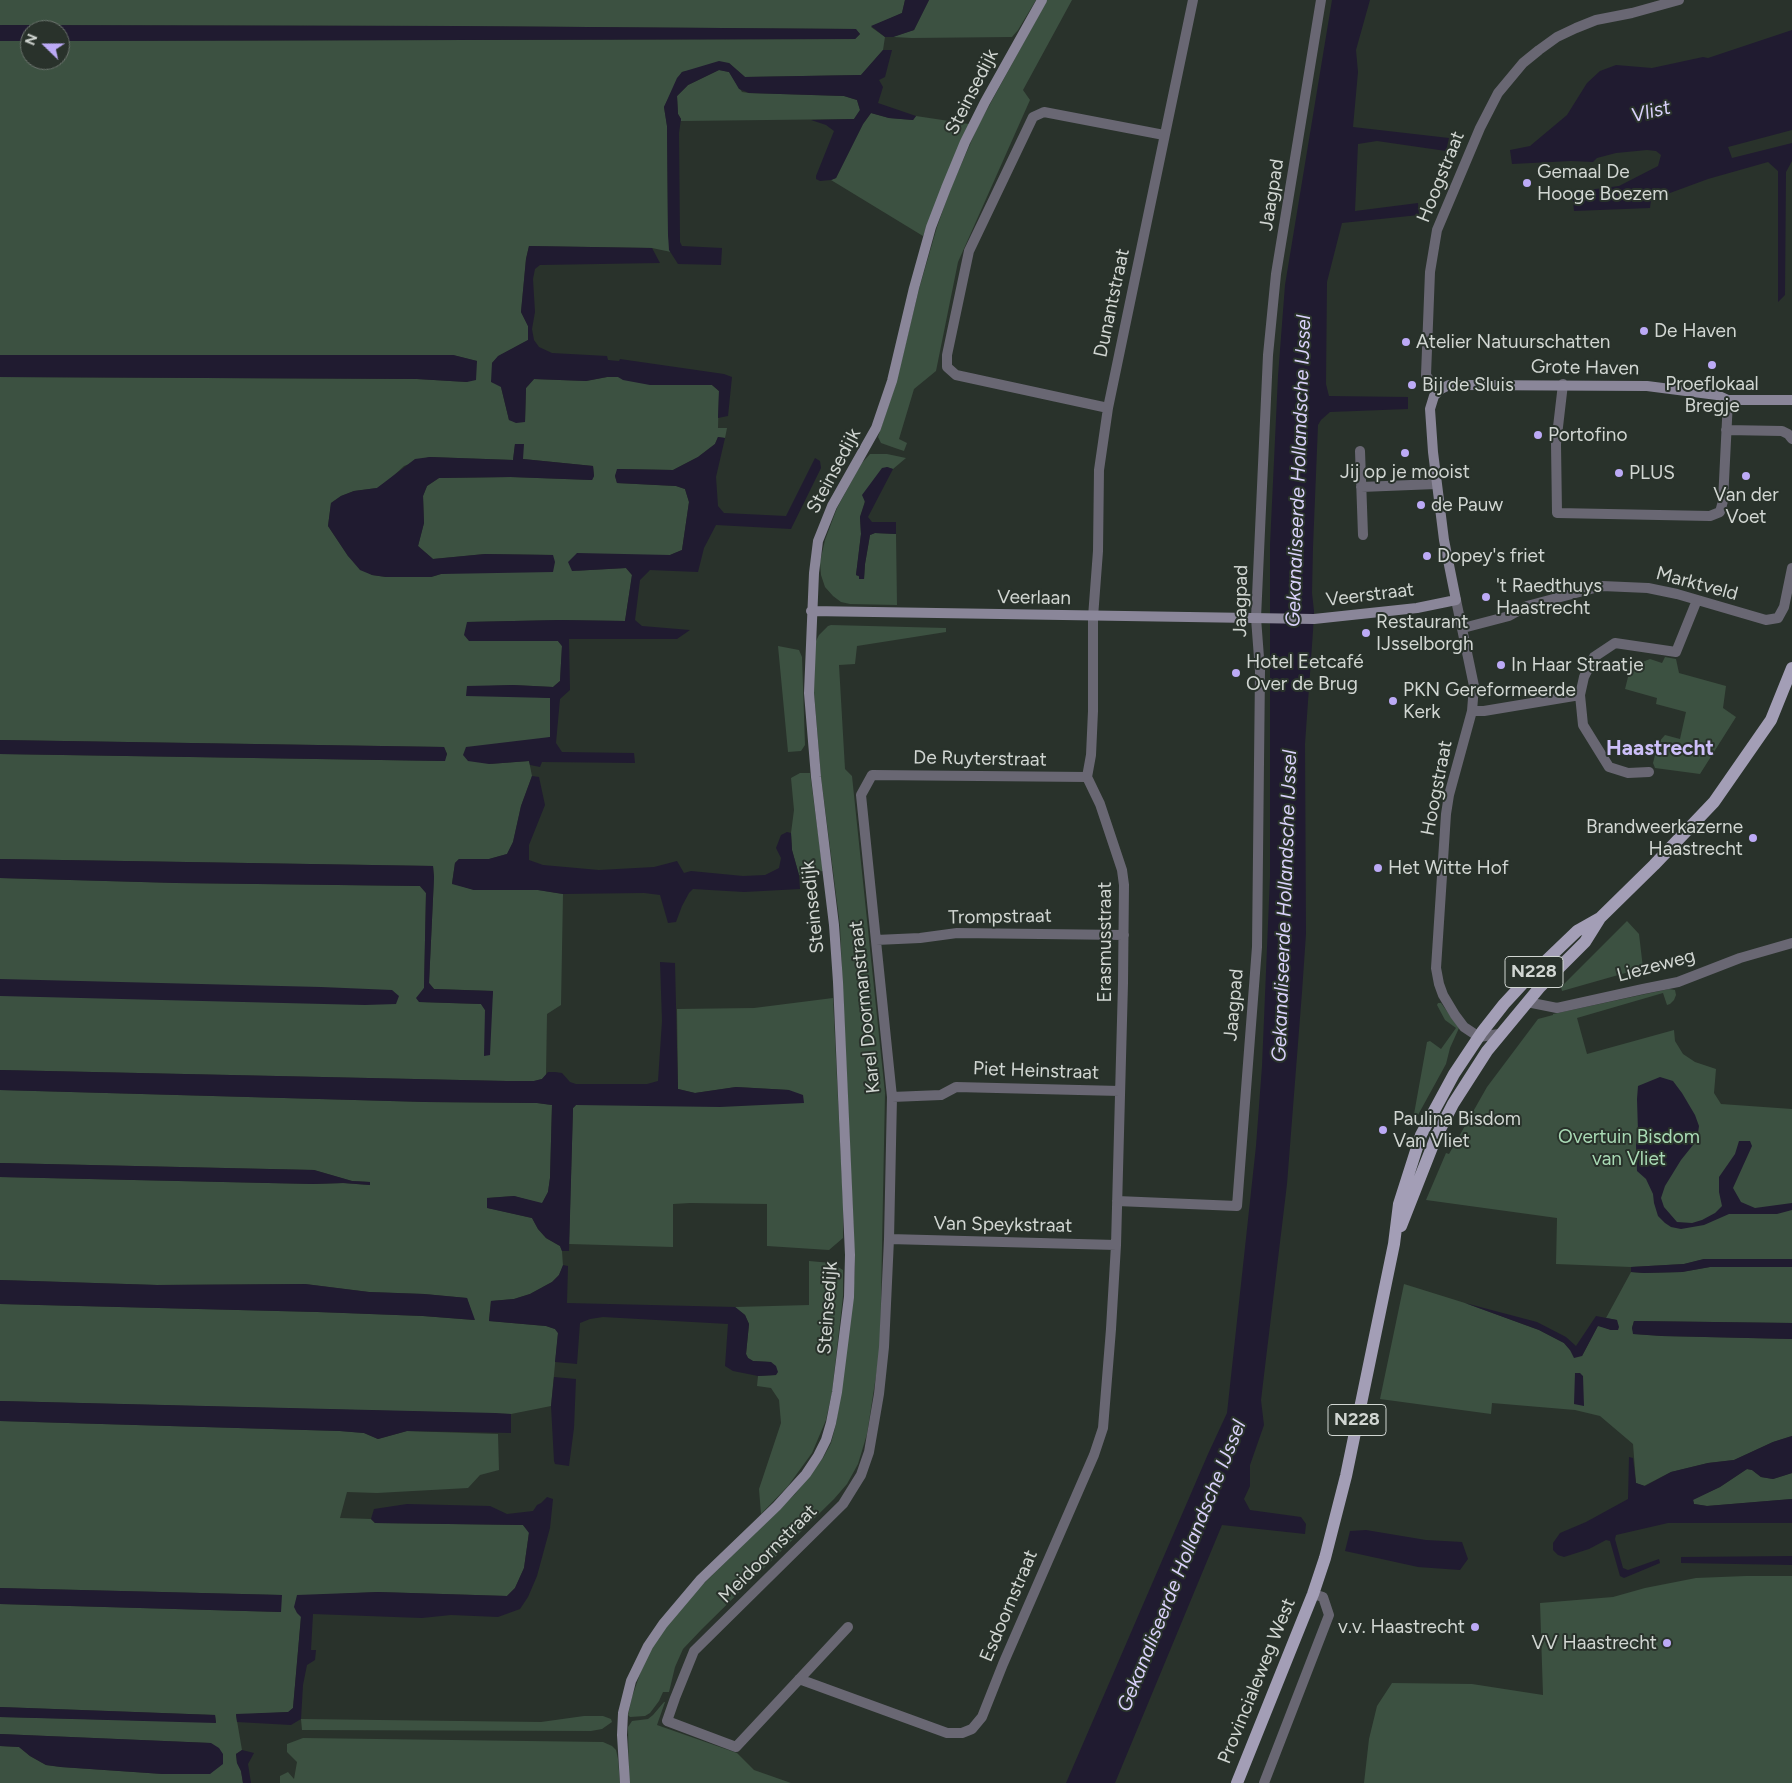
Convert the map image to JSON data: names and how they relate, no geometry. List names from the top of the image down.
{
  "streets": {
    "main road": ["N228", "Provincialeweg West"],
    "street": [
      "Steinsedijk",
      "Hoogstraat",
      "Jaagpad",
      "Dunantstraat",
      "Grote Haven",
      "Marktveld",
      "Veerstraat",
      "Veerlaan",
      "De Ruyterstraat",
      "Trompstraat",
      "Erasmusstraat",
      "Liezeweg",
      "Karel Doormanstraat",
      "Piet Heinstraat",
      "Van Speykstraat",
      "Meidoornstraat",
      "Esdoornstraat"
    ]
  },
  "crossings": [
    ["Steinsedijk", "Veerlaan"],
    ["Hoogstraat", "Grote Haven"],
    ["Hoogstraat", "Marktveld"],
    ["Hoogstraat", "Veerstraat"],
    ["Hoogstraat", "N228"],
    ["Hoogstraat", "Provincialeweg West"],
    ["Jaagpad", "Veerstraat"],
    ["Jaagpad", "Veerlaan"],
    ["Jaagpad", "Erasmusstraat"],
    ["Dunantstraat", "Veerlaan"],
    ["Veerstraat", "Veerlaan"],
    ["De Ruyterstraat", "Erasmusstraat"],
    ["De Ruyterstraat", "Karel Doormanstraat"],
    ["Trompstraat", "Erasmusstraat"],
    ["Trompstraat", "Karel Doormanstraat"],
    ["Erasmusstraat", "Piet Heinstraat"],
    ["Erasmusstraat", "Van Speykstraat"],
    ["Erasmusstraat", "Esdoornstraat"],
    ["Liezeweg", "N228"],
    ["N228", "Provincialeweg West"],
    ["Karel Doormanstraat", "Piet Heinstraat"],
    ["Karel Doormanstraat", "Van Speykstraat"],
    ["Karel Doormanstraat", "Meidoornstraat"],
    ["Van Speykstraat", "Meidoornstraat"],
    ["Van Speykstraat", "Esdoornstraat"],
    ["Meidoornstraat", "Esdoornstraat"]
  ],
  "districts": ["Haastrecht"],
  "water": ["Vlist", "Gekanaliseerde Hollandsche IJssel"],
  "parks": ["Overtuin Bisdom van Vliet"],
  "places": [
    "Gemaal De Hooge Boezem",
    "De Haven",
    "Atelier Natuurschatten",
    "Proeflokaal Bregje",
    "Bij de Sluis",
    "Portofino",
    "Jij op je mooist",
    "PLUS",
    "Van der Voet",
    "de Pauw",
    "Dopey's friet",
    "'t Raedthuys Haastrecht",
    "Restaurant IJsselborgh",
    "In Haar Straatje",
    "Hotel Eetcafé Over de Brug",
    "PKN Gereformeerde Kerk",
    "Brandweerkazerne Haastrecht",
    "Het Witte Hof",
    "Paulina Bisdom Van Vliet",
    "v.v. Haastrecht",
    "VV Haastrecht"
  ],
  "north": "left"
}
